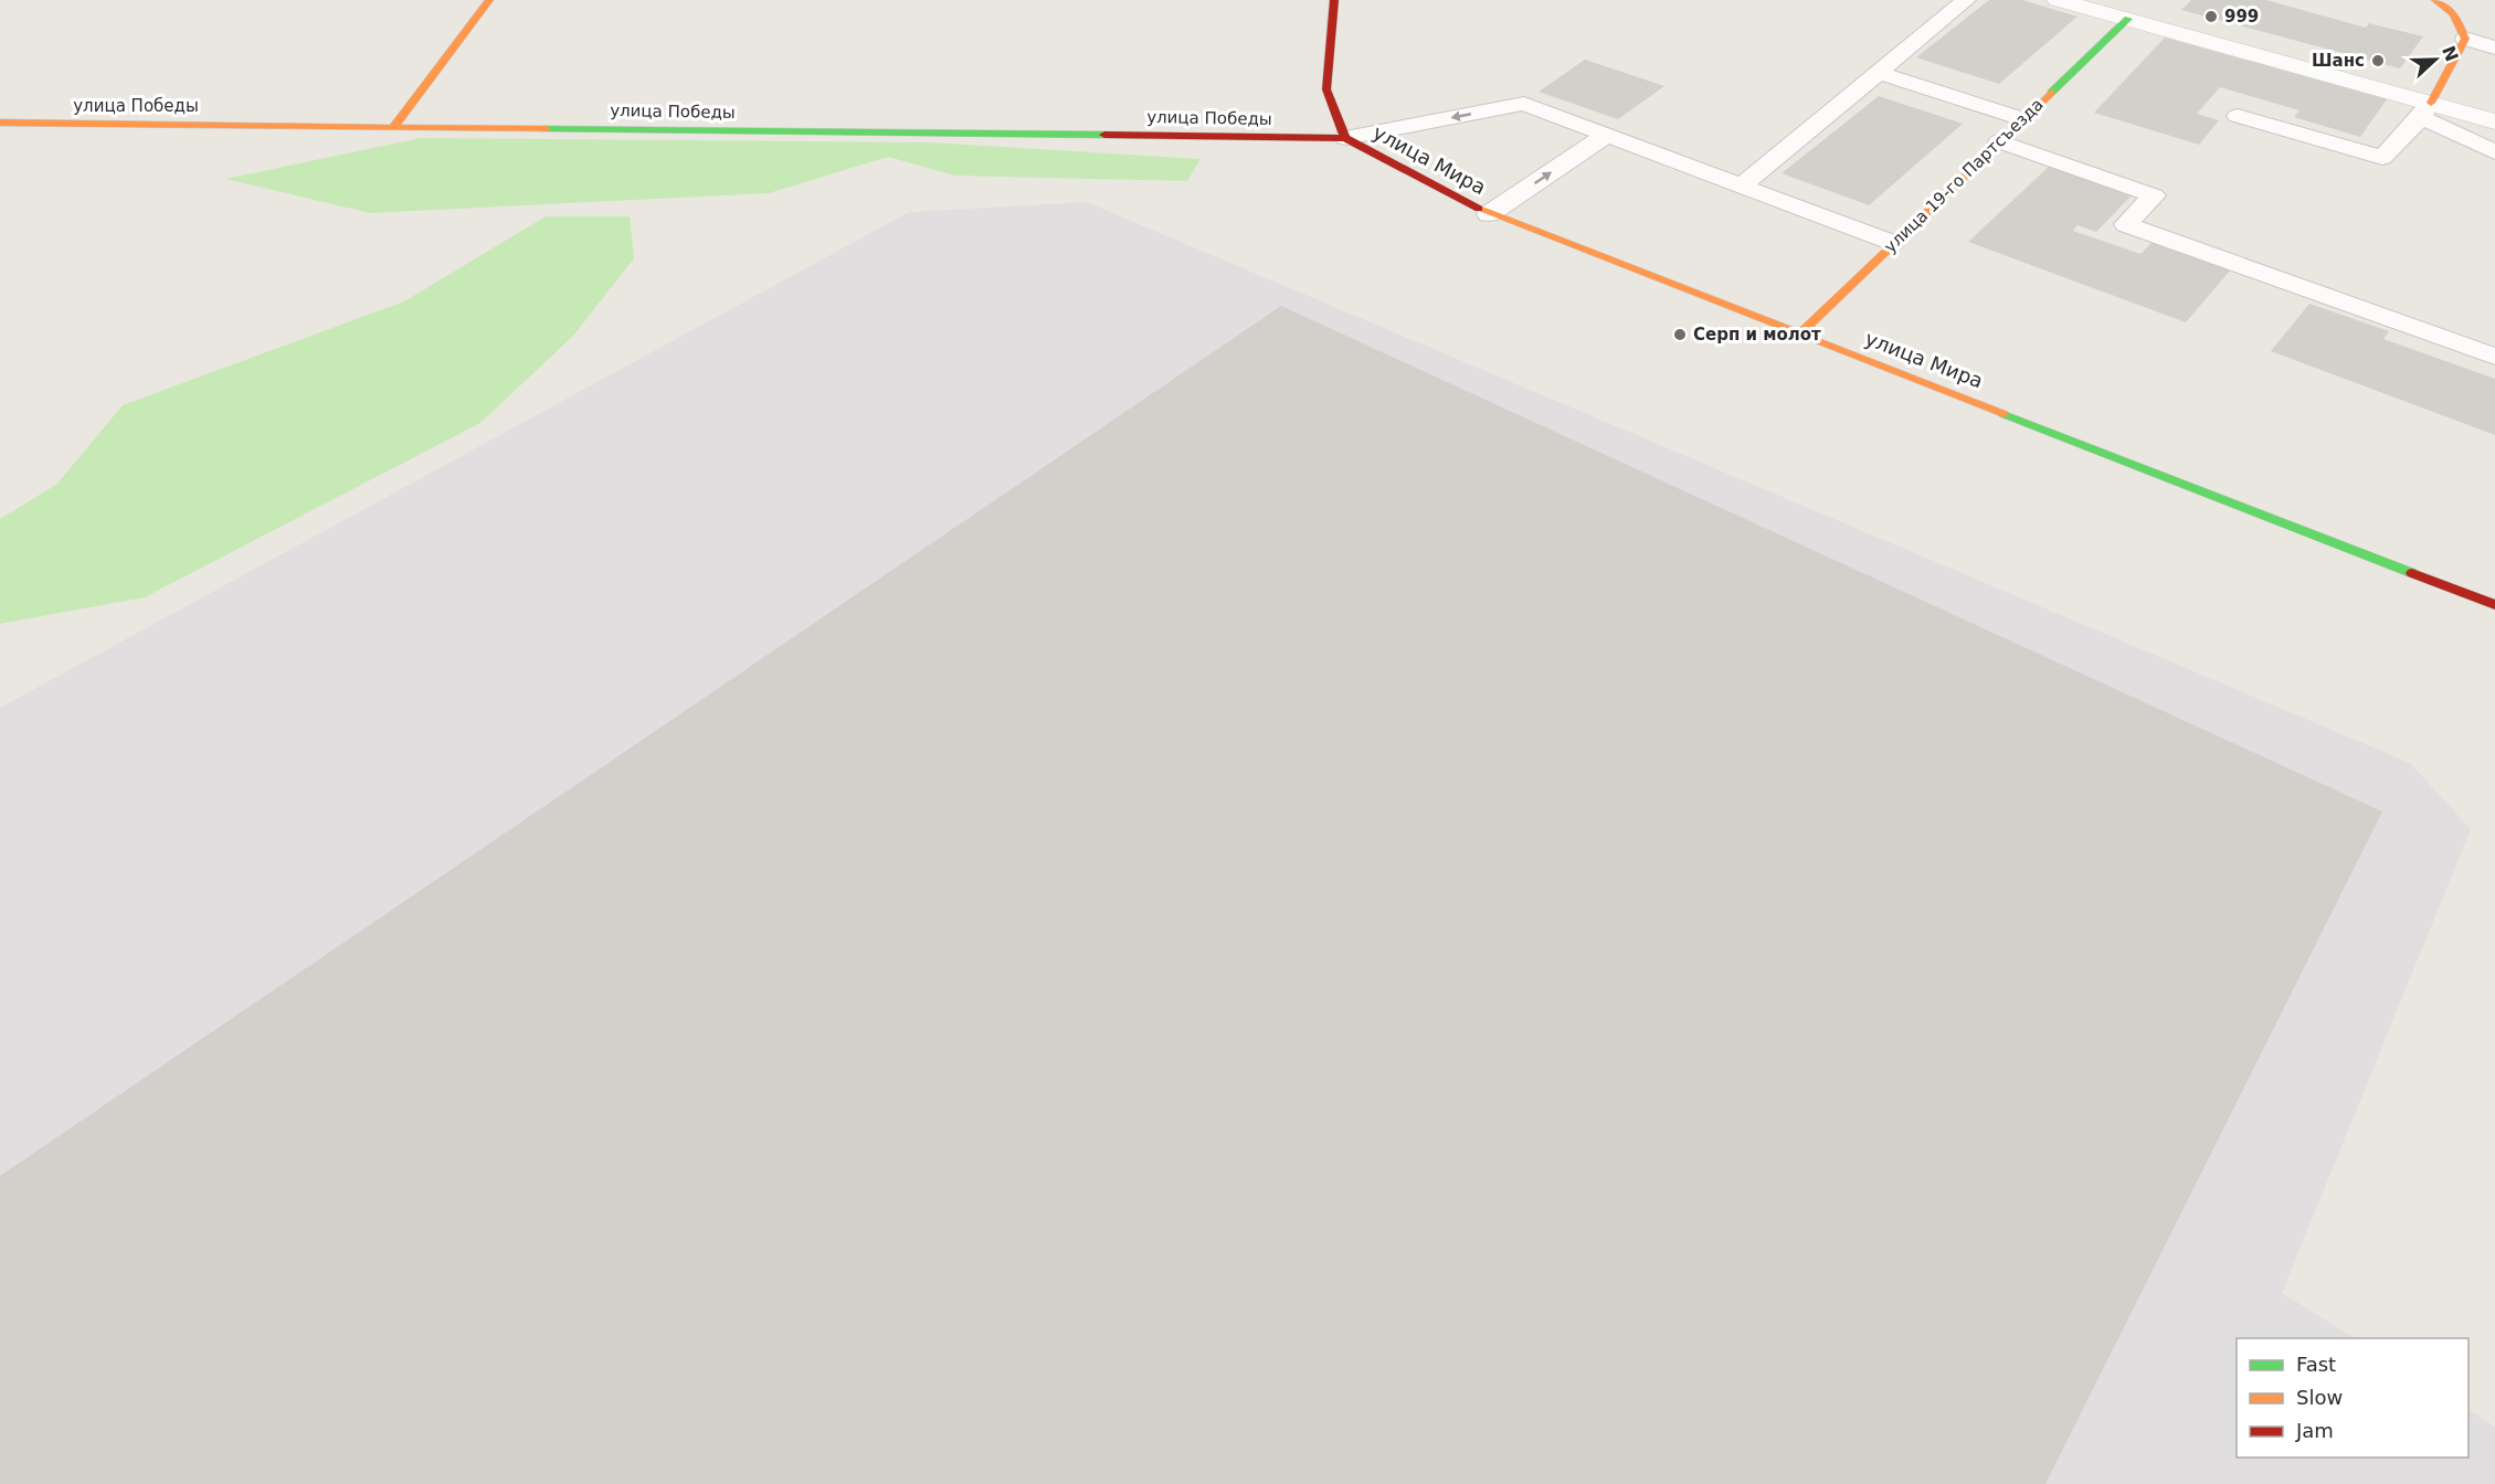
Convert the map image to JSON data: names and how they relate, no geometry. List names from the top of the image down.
{
  "streets": {
    "street": ["улица Победы", "улица Мира", "улица 19-го Партсъезда"]
  },
  "crossings": [
    ["улица Победы", "улица Мира"],
    ["улица Мира", "улица 19-го Партсъезда"]
  ],
  "places": ["999", "Шанс", "Серп и молот"],
  "legend": ["Fast", "Slow", "Jam"],
  "north": "right"
}
